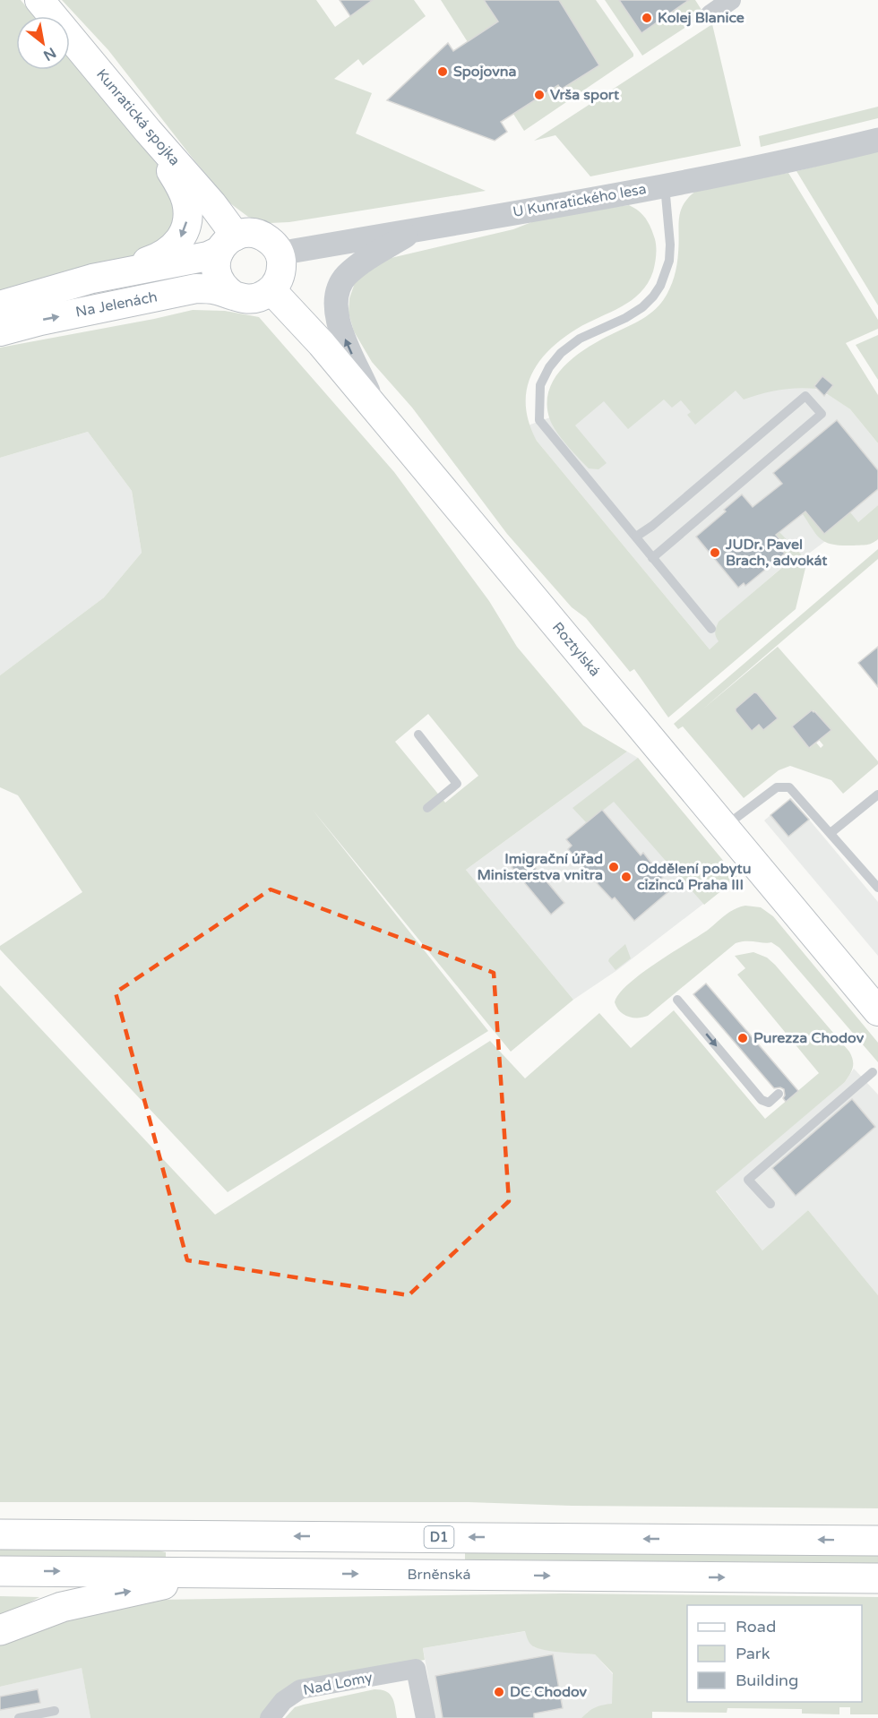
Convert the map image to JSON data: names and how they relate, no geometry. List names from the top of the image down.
{
  "streets": {
    "highway": ["D1", "Brněnská"],
    "main road": ["Kunratická spojka", "Na Jelenách", "Roztylská"],
    "street": ["U Kunratického lesa", "Nad Lomy"]
  },
  "crossings": [
    ["Kunratická spojka", "U Kunratického lesa"],
    ["Kunratická spojka", "Na Jelenách"],
    ["Kunratická spojka", "Roztylská"],
    ["U Kunratického lesa", "Na Jelenách"],
    ["U Kunratického lesa", "Roztylská"],
    ["Na Jelenách", "Roztylská"]
  ],
  "places": [
    "Kolej Blanice",
    "Spojovna",
    "Vrša sport",
    "JUDr. Pavel Brach, advokát",
    "Imigrační úřad Ministerstva vnitra",
    "Oddělení pobytu cizinců Praha III",
    "Purezza Chodov",
    "DC Chodov"
  ],
  "legend": ["Road", "Park", "Building"],
  "north": "bottom right"
}
